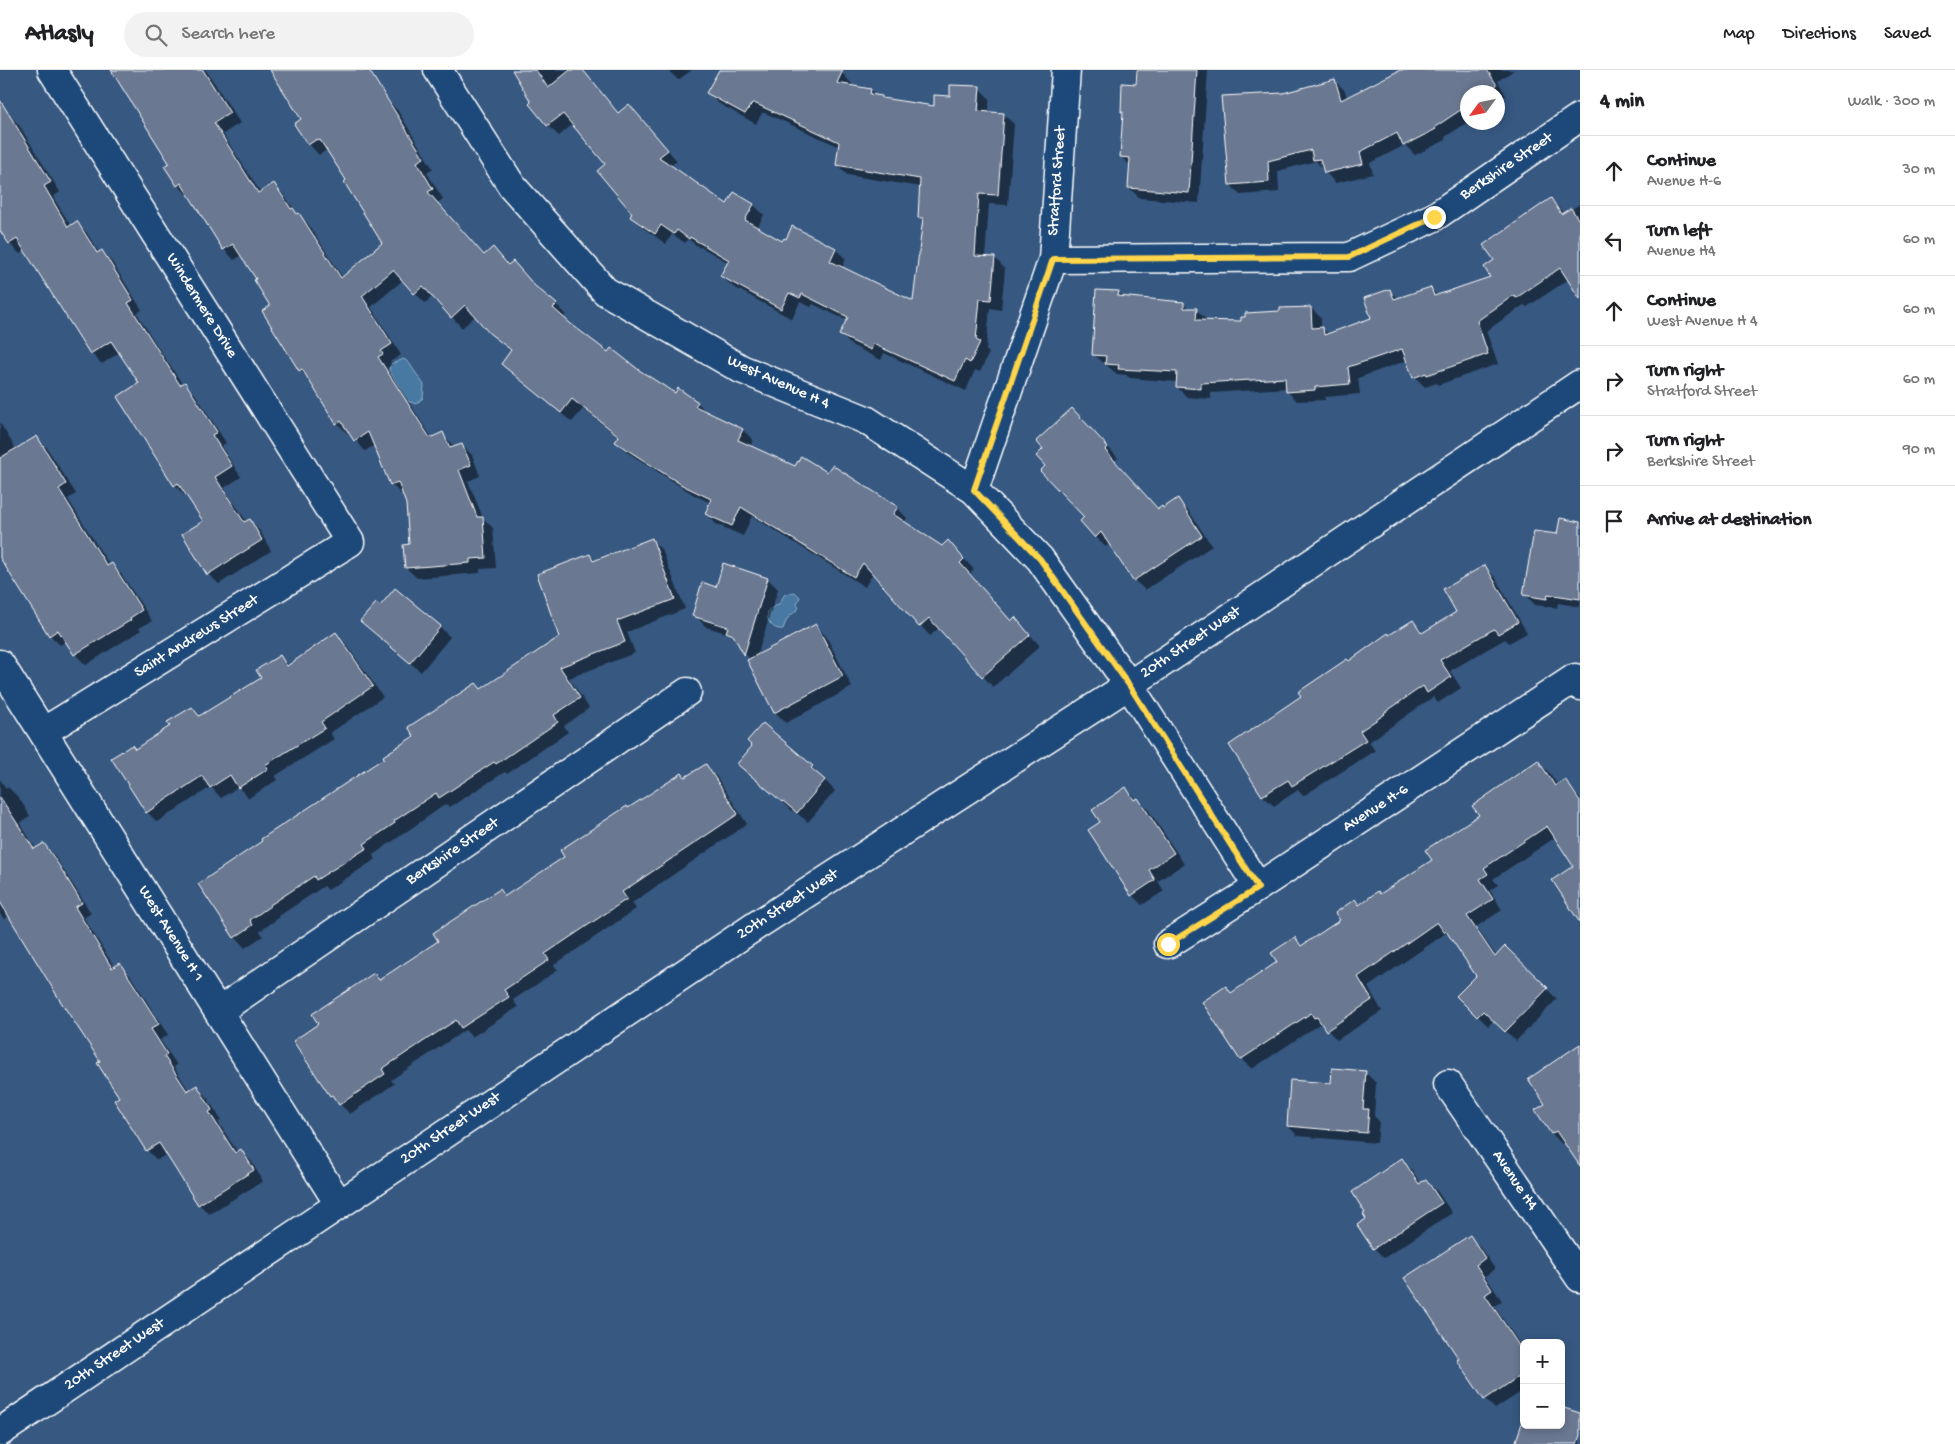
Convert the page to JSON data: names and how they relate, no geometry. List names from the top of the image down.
{
  "streets": {
    "street": [
      "Berkshire Street",
      "Stratford Street",
      "Windermere Drive",
      "West Avenue H 4",
      "Saint Andrews Street",
      "20th Street West",
      "Avenue H-6",
      "West Avenue H 1",
      "Avenue H4"
    ]
  },
  "crossings": [
    ["Berkshire Street", "Stratford Street"],
    ["Berkshire Street", "West Avenue H 1"],
    ["Stratford Street", "West Avenue H 4"],
    ["Windermere Drive", "Saint Andrews Street"],
    ["West Avenue H 4", "20th Street West"],
    ["Saint Andrews Street", "West Avenue H 1"],
    ["20th Street West", "West Avenue H 1"]
  ],
  "north": "bottom left",
  "page": {
    "header": "Atlasly",
    "search": "Search here",
    "nav": ["Map", "Directions", "Saved"],
    "heading": ["4 min", "Walk · 300 m"],
    "list": [
      ["Continue", "Avenue H-6", "30 m"],
      ["Turn left", "Avenue H4", "60 m"],
      ["Continue", "West Avenue H 4", "60 m"],
      ["Turn right", "Stratford Street", "60 m"],
      ["Turn right", "Berkshire Street", "90 m"],
      "Arrive at destination"
    ],
    "map_buttons": ["+", "−"]
  }
}
